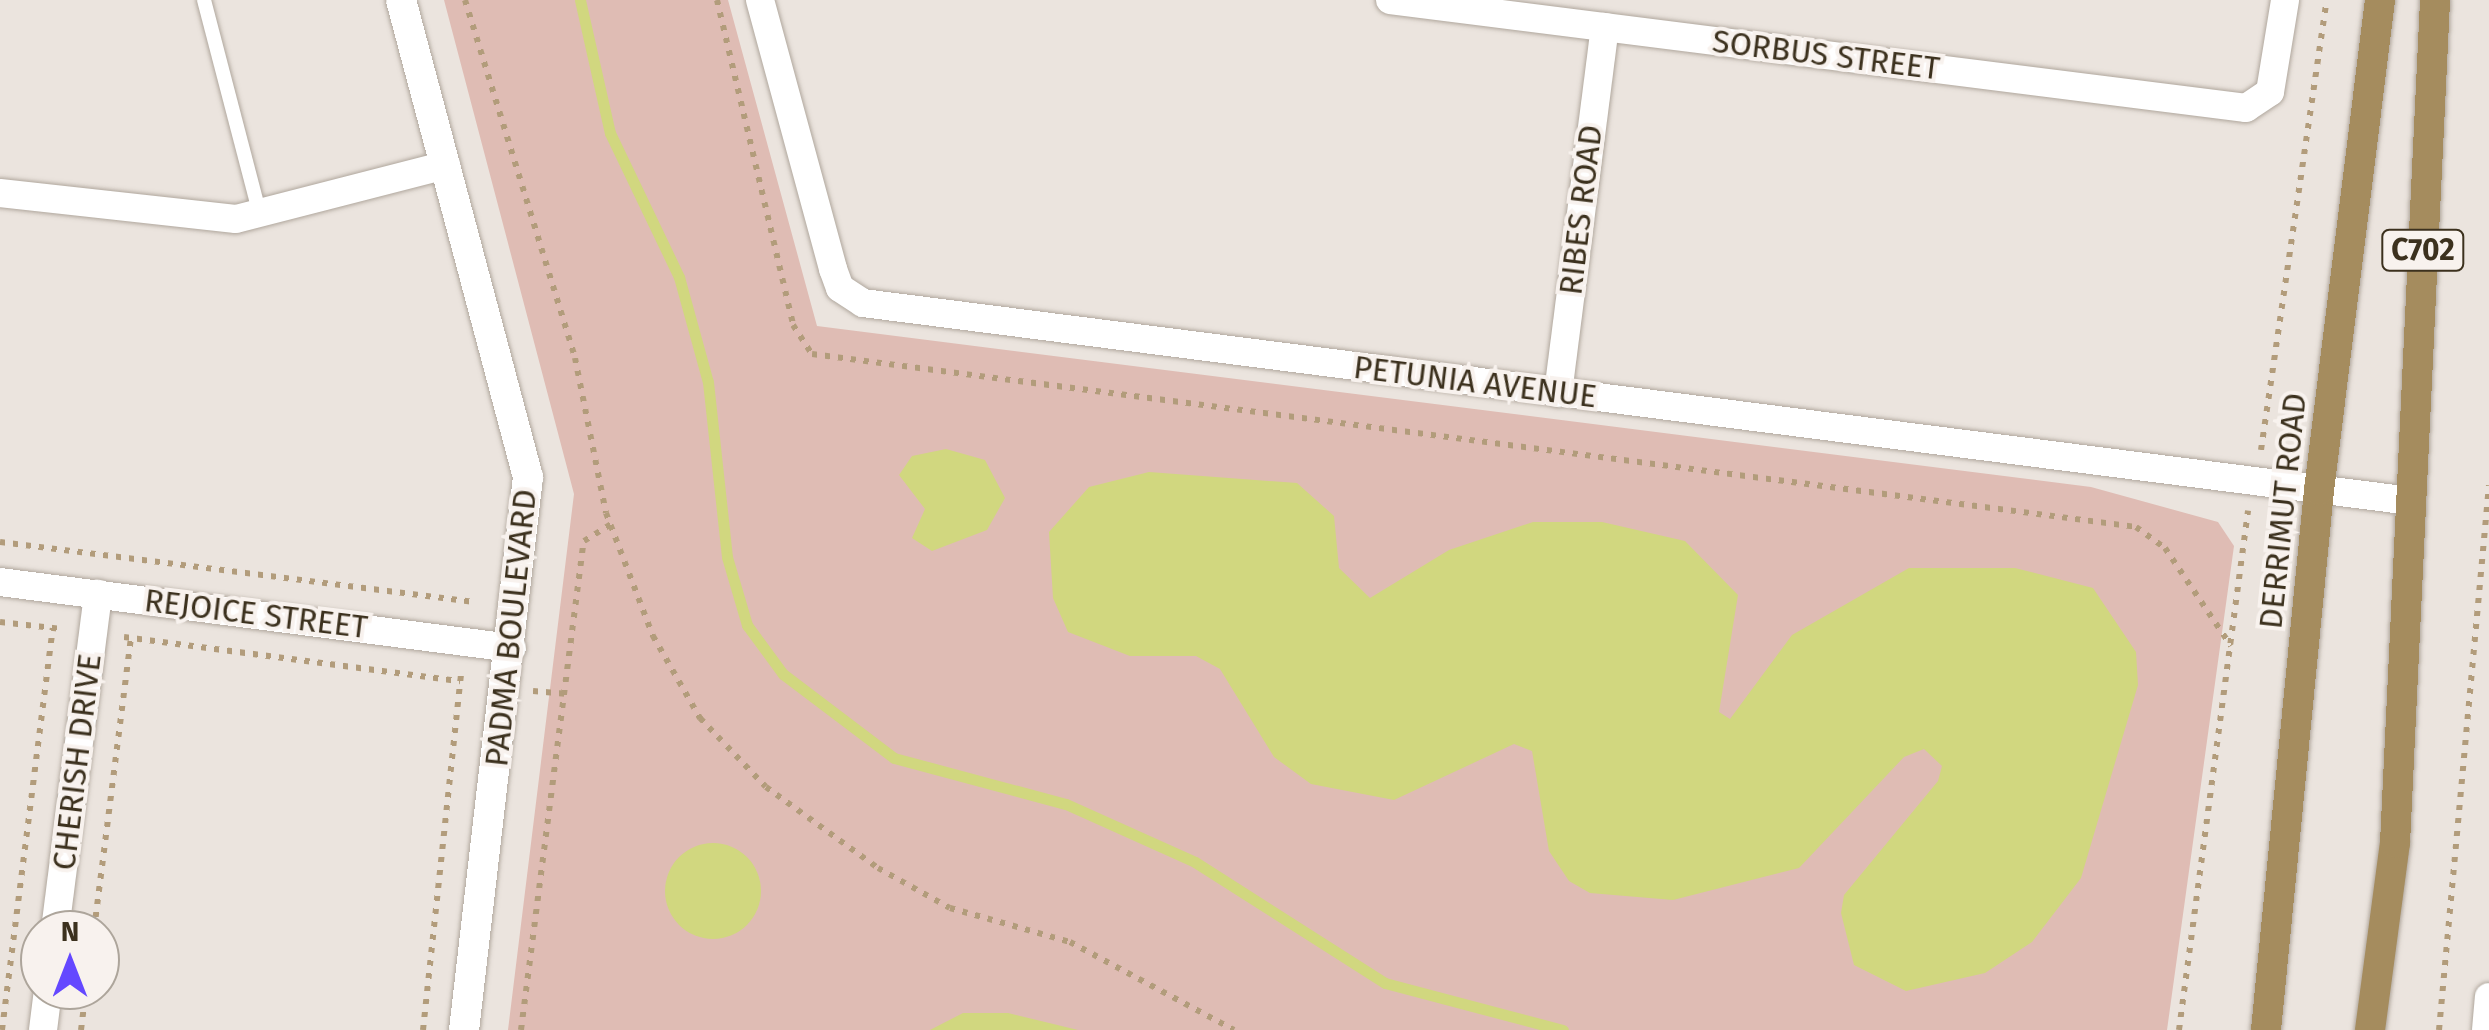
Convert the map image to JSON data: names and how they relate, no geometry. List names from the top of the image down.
{
  "streets": {
    "main road": ["C702", "DERRIMUT ROAD"],
    "street": [
      "SORBUS STREET",
      "RIBES ROAD",
      "PETUNIA AVENUE",
      "REJOICE STREET",
      "PADMA BOULEVARD",
      "CHERISH DRIVE"
    ]
  },
  "crossings": [
    ["SORBUS STREET", "RIBES ROAD"],
    ["RIBES ROAD", "PETUNIA AVENUE"],
    ["C702", "PETUNIA AVENUE"],
    ["PETUNIA AVENUE", "DERRIMUT ROAD"],
    ["REJOICE STREET", "PADMA BOULEVARD"],
    ["REJOICE STREET", "CHERISH DRIVE"]
  ],
  "north": "top"
}
